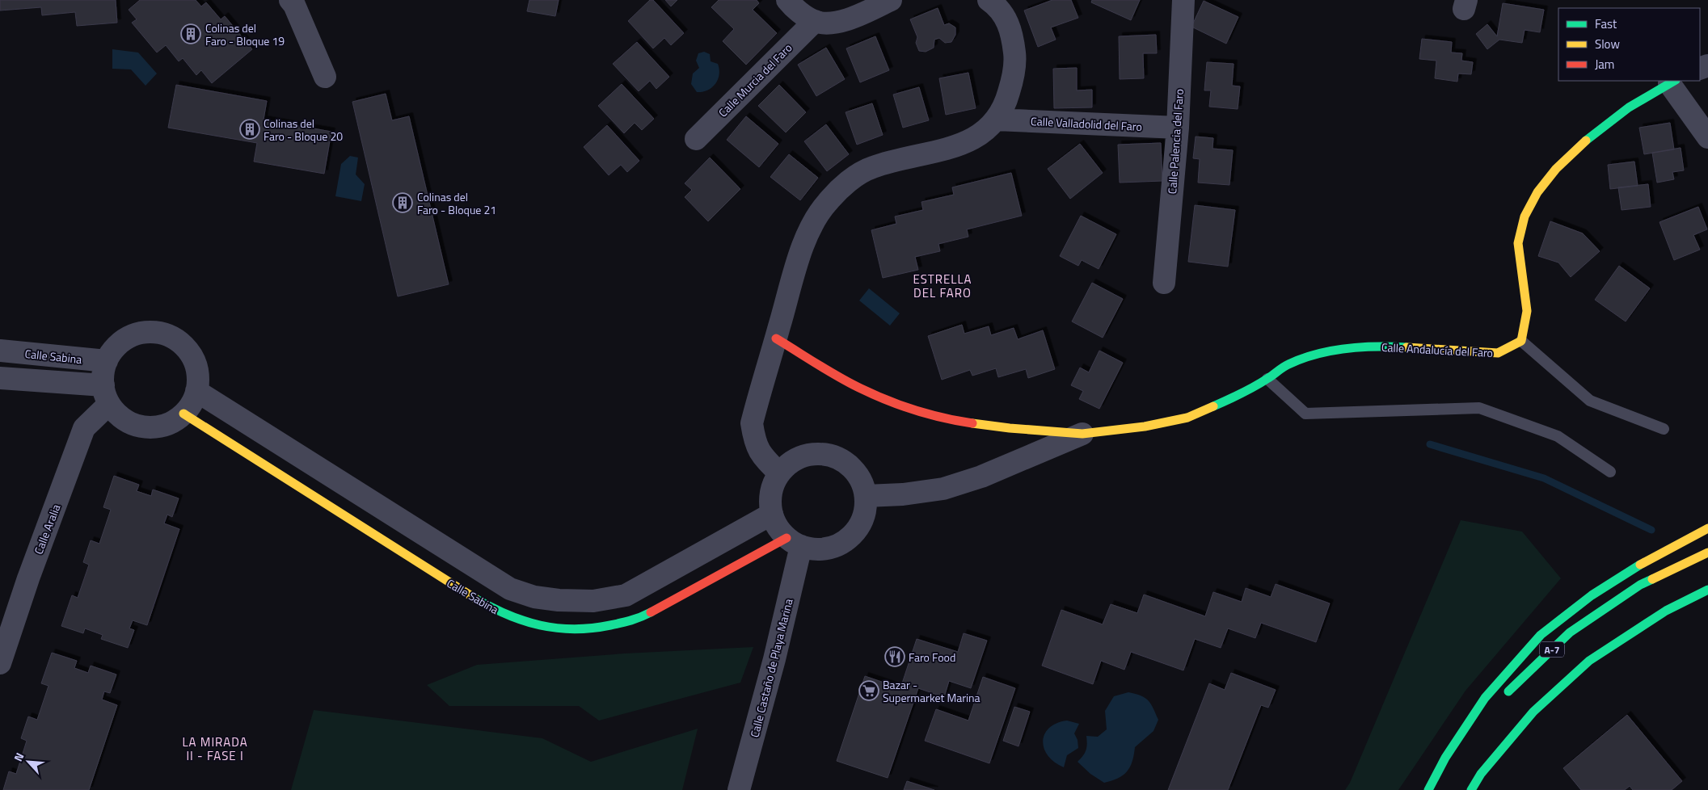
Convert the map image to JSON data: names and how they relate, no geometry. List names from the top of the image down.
{
  "streets": {
    "main road": ["Calle Andalucía del Faro", "Calle Sabina", "A-7"],
    "street": [
      "Calle Murcia del Faro",
      "Calle Valladolid del Faro",
      "Calle Palencia del Faro",
      "Calle Aralia",
      "Calle Castaño de Playa Marina"
    ]
  },
  "crossings": [
    ["Calle Valladolid del Faro", "Calle Palencia del Faro"],
    ["Calle Sabina", "Calle Aralia"],
    ["Calle Sabina", "Calle Castaño de Playa Marina"]
  ],
  "districts": ["ESTRELLA DEL FARO", "LA MIRADA II - FASE I"],
  "places": {
    "building": ["Colinas del Faro - Bloque 19", "Colinas del Faro - Bloque 20", "Colinas del Faro - Bloque 21"],
    "restaurant": ["Faro Food"],
    "supermarket": ["Bazar - Supermarket Marina"]
  },
  "legend": ["Fast", "Slow", "Jam"],
  "north": "top left"
}
